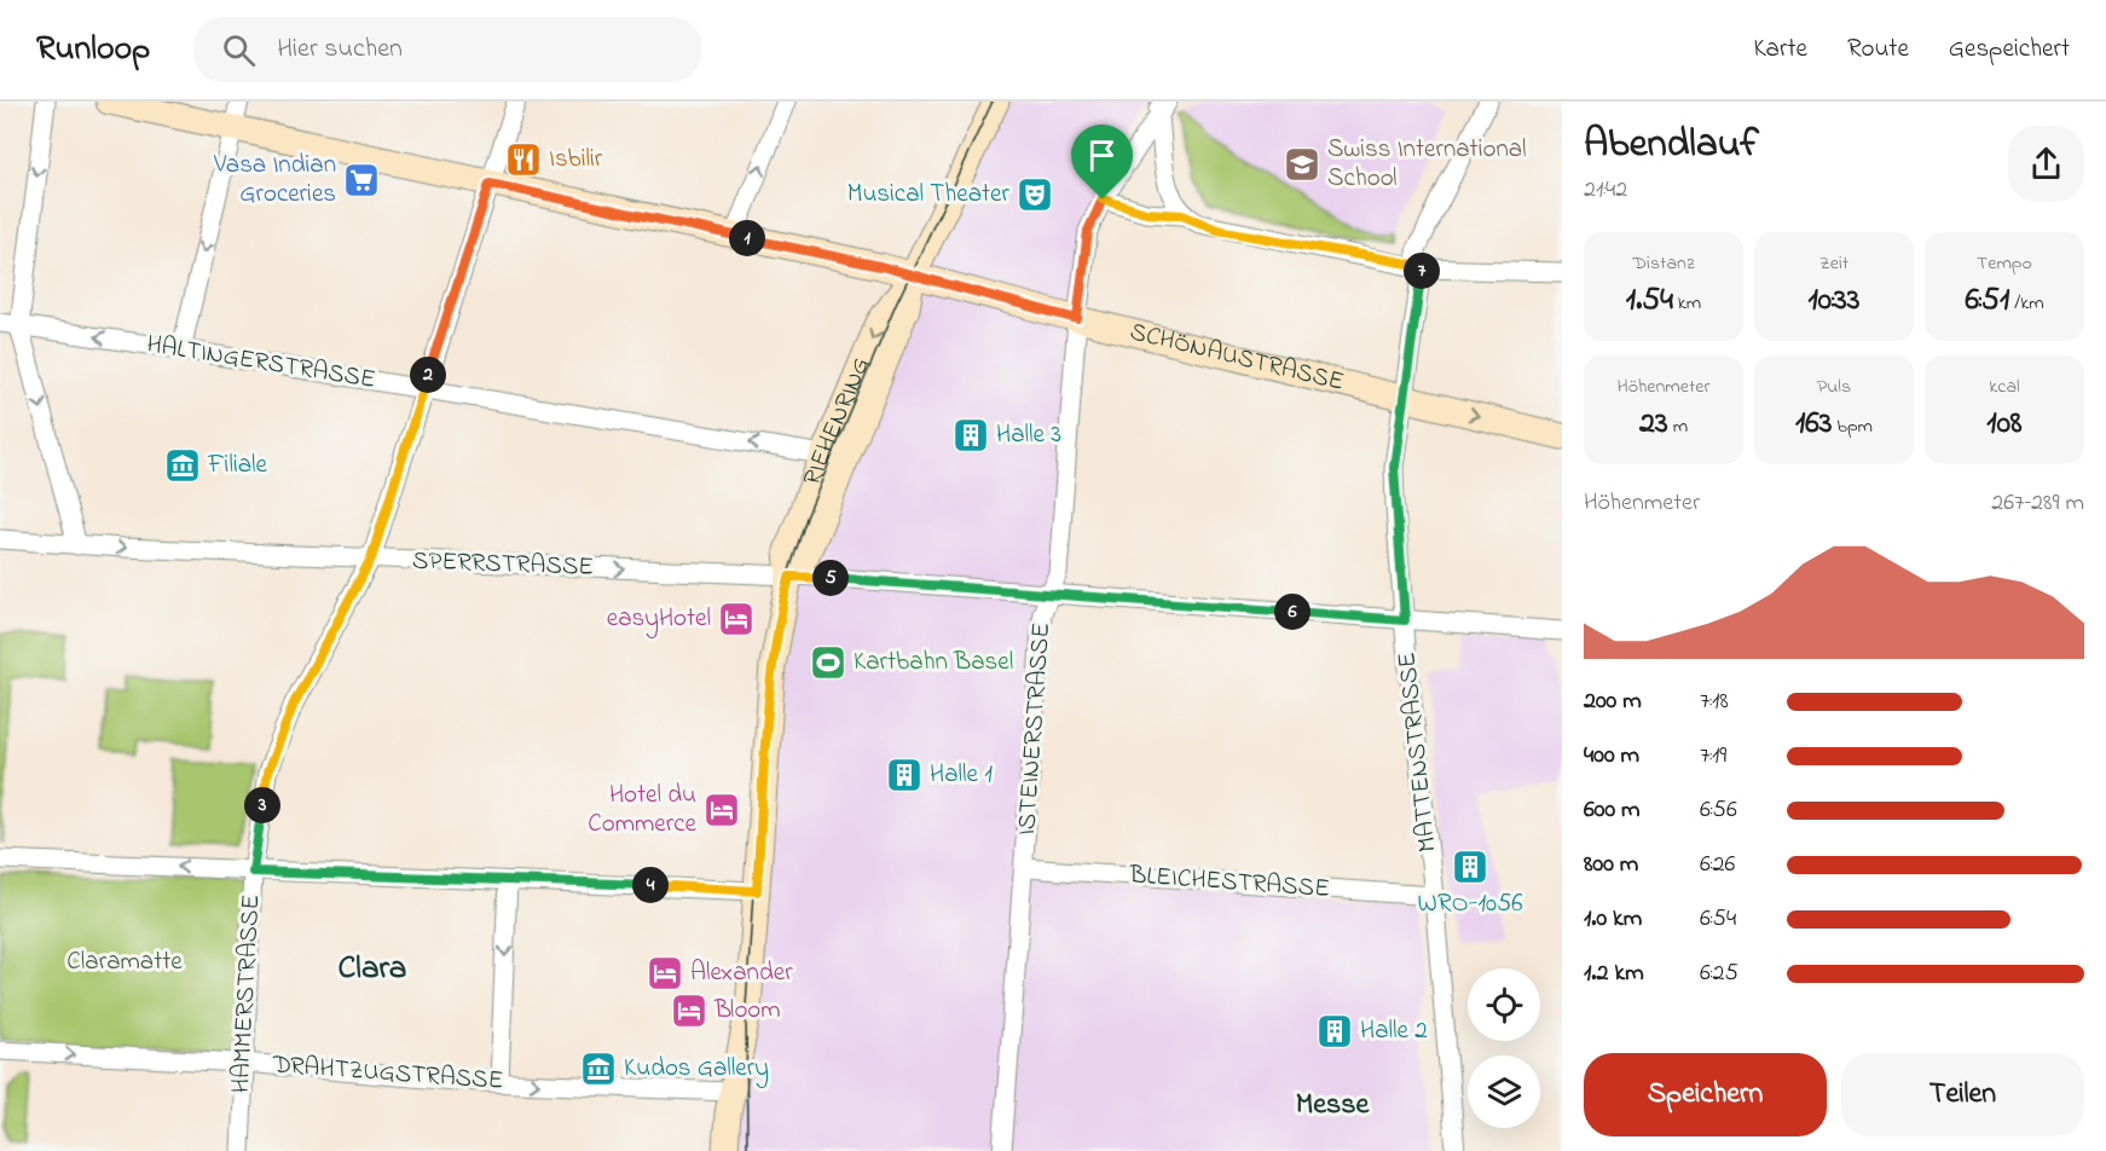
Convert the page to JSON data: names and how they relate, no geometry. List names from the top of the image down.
{
  "streets": {
    "main road": ["SCHÖNAUSTRASSE", "RIEHENRING"],
    "street": [
      "HALTINGERSTRASSE",
      "SPERRSTRASSE",
      "ISTEINERSTRASSE",
      "MATTENSTRASSE",
      "BLEICHESTRASSE",
      "HAMMERSTRASSE",
      "DRAHTZUGSTRASSE"
    ]
  },
  "crossings": [
    ["SCHÖNAUSTRASSE", "RIEHENRING"],
    ["SCHÖNAUSTRASSE", "ISTEINERSTRASSE"],
    ["SCHÖNAUSTRASSE", "MATTENSTRASSE"],
    ["SCHÖNAUSTRASSE", "HAMMERSTRASSE"],
    ["HALTINGERSTRASSE", "RIEHENRING"],
    ["HALTINGERSTRASSE", "HAMMERSTRASSE"],
    ["RIEHENRING", "SPERRSTRASSE"],
    ["RIEHENRING", "DRAHTZUGSTRASSE"],
    ["SPERRSTRASSE", "ISTEINERSTRASSE"],
    ["SPERRSTRASSE", "MATTENSTRASSE"],
    ["SPERRSTRASSE", "HAMMERSTRASSE"],
    ["ISTEINERSTRASSE", "BLEICHESTRASSE"],
    ["MATTENSTRASSE", "BLEICHESTRASSE"],
    ["HAMMERSTRASSE", "DRAHTZUGSTRASSE"]
  ],
  "one_way": ["HALTINGERSTRASSE", "SPERRSTRASSE", "DRAHTZUGSTRASSE"],
  "districts": ["Clara", "Messe"],
  "parks": ["Claramatte"],
  "places": {
    "restaurant": ["Isbilir"],
    "school or university": ["Swiss International School"],
    "supermarket": ["Vasa Indian Groceries"],
    "theatre": ["Musical Theater"],
    "building": [
      "Halle 3",
      "Halle 1",
      "WRO-1056",
      "Halle 2"
    ],
    "museum": ["Filiale", "Kudos Gallery"],
    "hotel": [
      "easyHotel",
      "Hotel du Commerce",
      "Alexander",
      "Bloom"
    ],
    "sports": ["Kartbahn Basel"]
  },
  "page": {
    "header": "Runloop",
    "search": "Hier suchen",
    "nav": ["Karte", "Route", "Gespeichert"],
    "heading": ["Abendlauf", "21:42"],
    "pins": [
      "1",
      "7",
      "2",
      "5",
      "6",
      "3",
      "4"
    ],
    "stats": [
      ["Distanz", "1.54 km"],
      ["Zeit", "10:33"],
      ["Tempo", "6:51 /km"],
      ["Höhenmeter", "23 m"],
      ["Puls", "163 bpm"],
      ["kcal", "108"]
    ],
    "chart": ["Höhenmeter", "267–289 m"],
    "list": [
      {
        "name": "200 m",
        "note": "7:18"
      },
      {
        "name": "400 m",
        "note": "7:19"
      },
      {
        "name": "600 m",
        "note": "6:56"
      },
      {
        "name": "800 m",
        "note": "6:26"
      },
      {
        "name": "1.0 km",
        "note": "6:54"
      },
      {
        "name": "1.2 km",
        "note": "6:25"
      }
    ],
    "buttons": ["Speichern", "Teilen"]
  }
}
